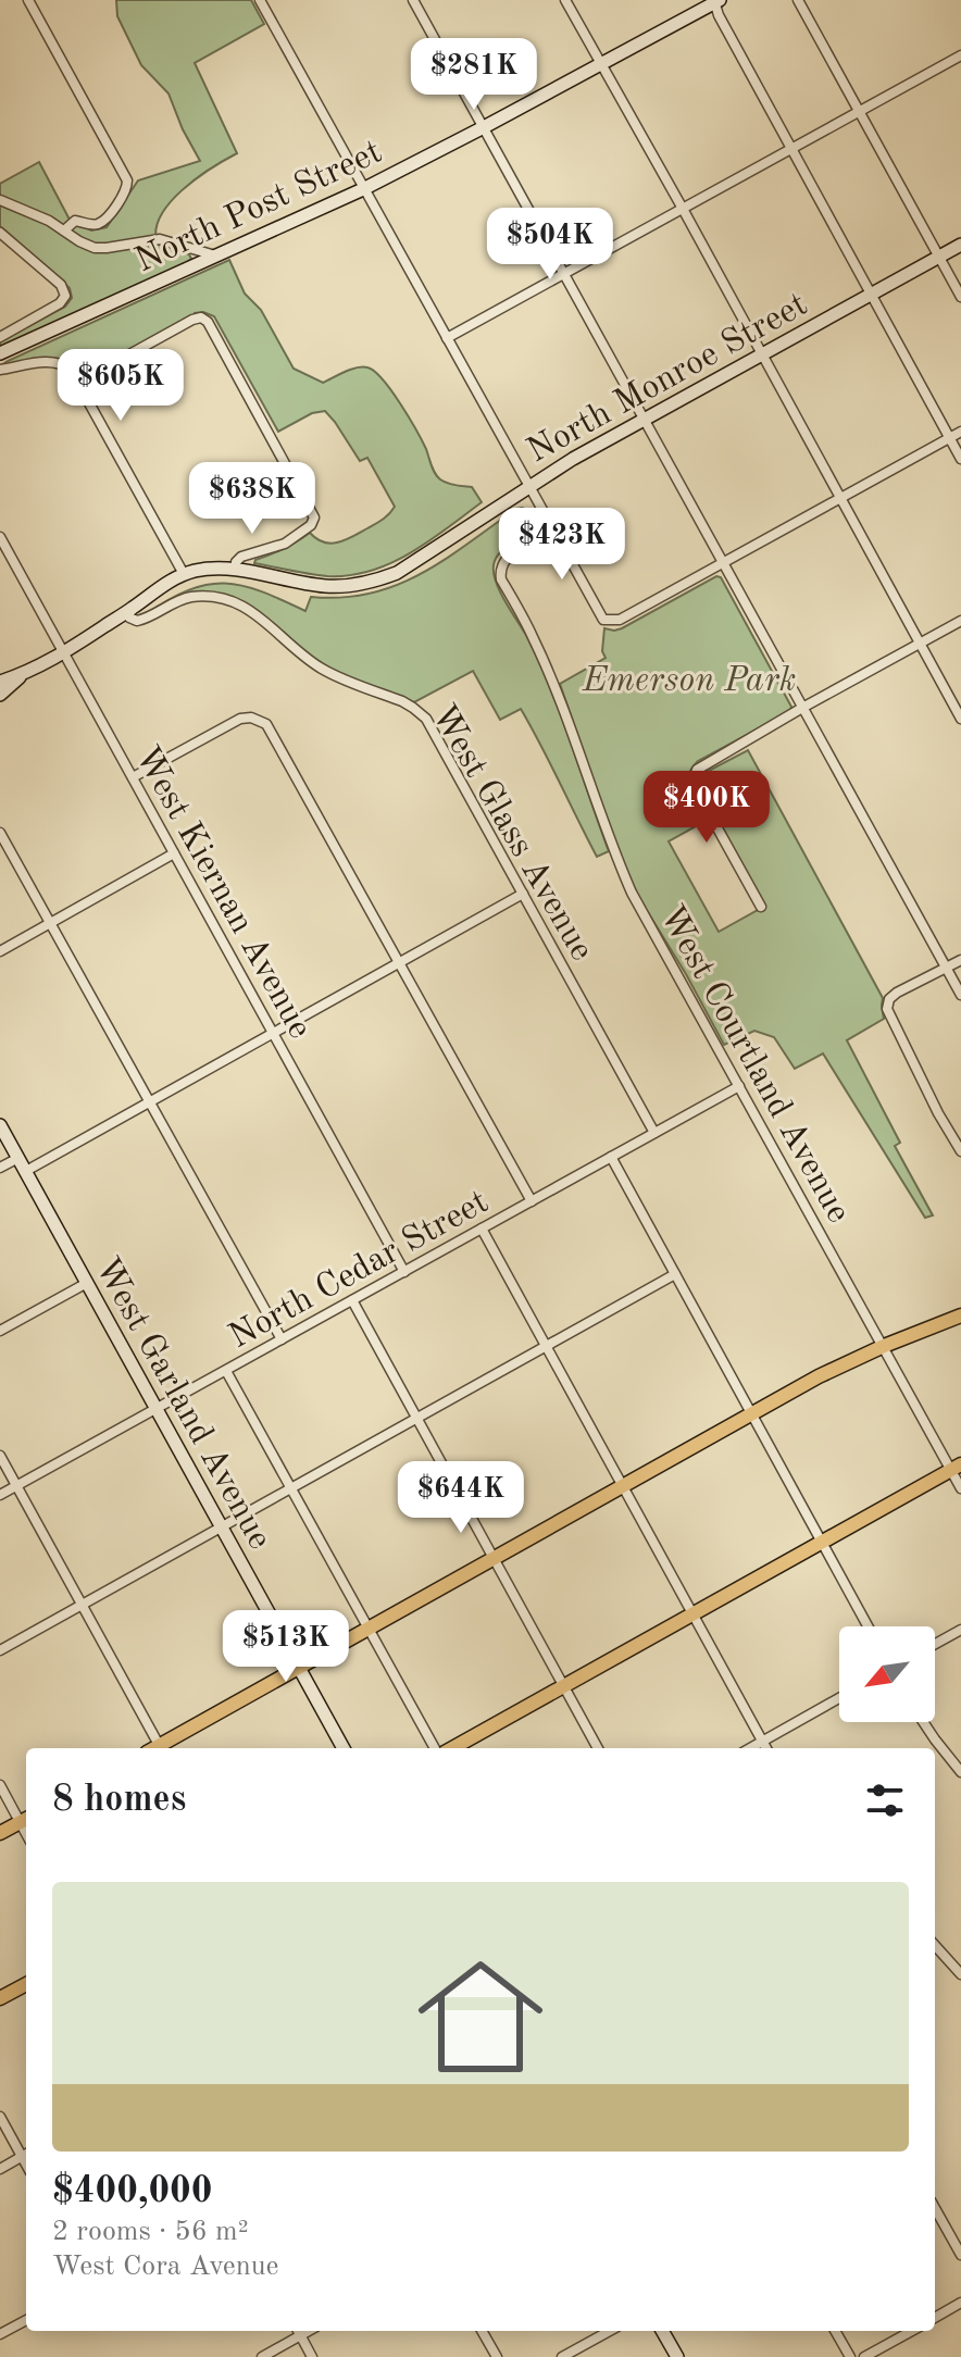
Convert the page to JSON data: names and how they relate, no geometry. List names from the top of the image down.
{
  "streets": {
    "street": [
      "North Post Street",
      "North Monroe Street",
      "West Glass Avenue",
      "West Kiernan Avenue",
      "West Courtland Avenue",
      "North Cedar Street",
      "West Garland Avenue"
    ]
  },
  "crossings": [
    ["North Monroe Street", "West Glass Avenue"],
    ["North Monroe Street", "West Kiernan Avenue"],
    ["West Glass Avenue", "North Cedar Street"],
    ["West Kiernan Avenue", "North Cedar Street"],
    ["West Courtland Avenue", "North Cedar Street"],
    ["North Cedar Street", "West Garland Avenue"]
  ],
  "parks": ["Emerson Park"],
  "north": "bottom left",
  "page": {
    "price": [
      "$281K",
      "$504K",
      "$605K",
      "$638K",
      "$423K",
      "$400K",
      "$644K",
      "$513K"
    ],
    "heading": "8 homes",
    "list": [
      {
        "name": "$400,000",
        "note": "2 rooms · 56 m² · West Cora Avenue"
      }
    ]
  }
}
